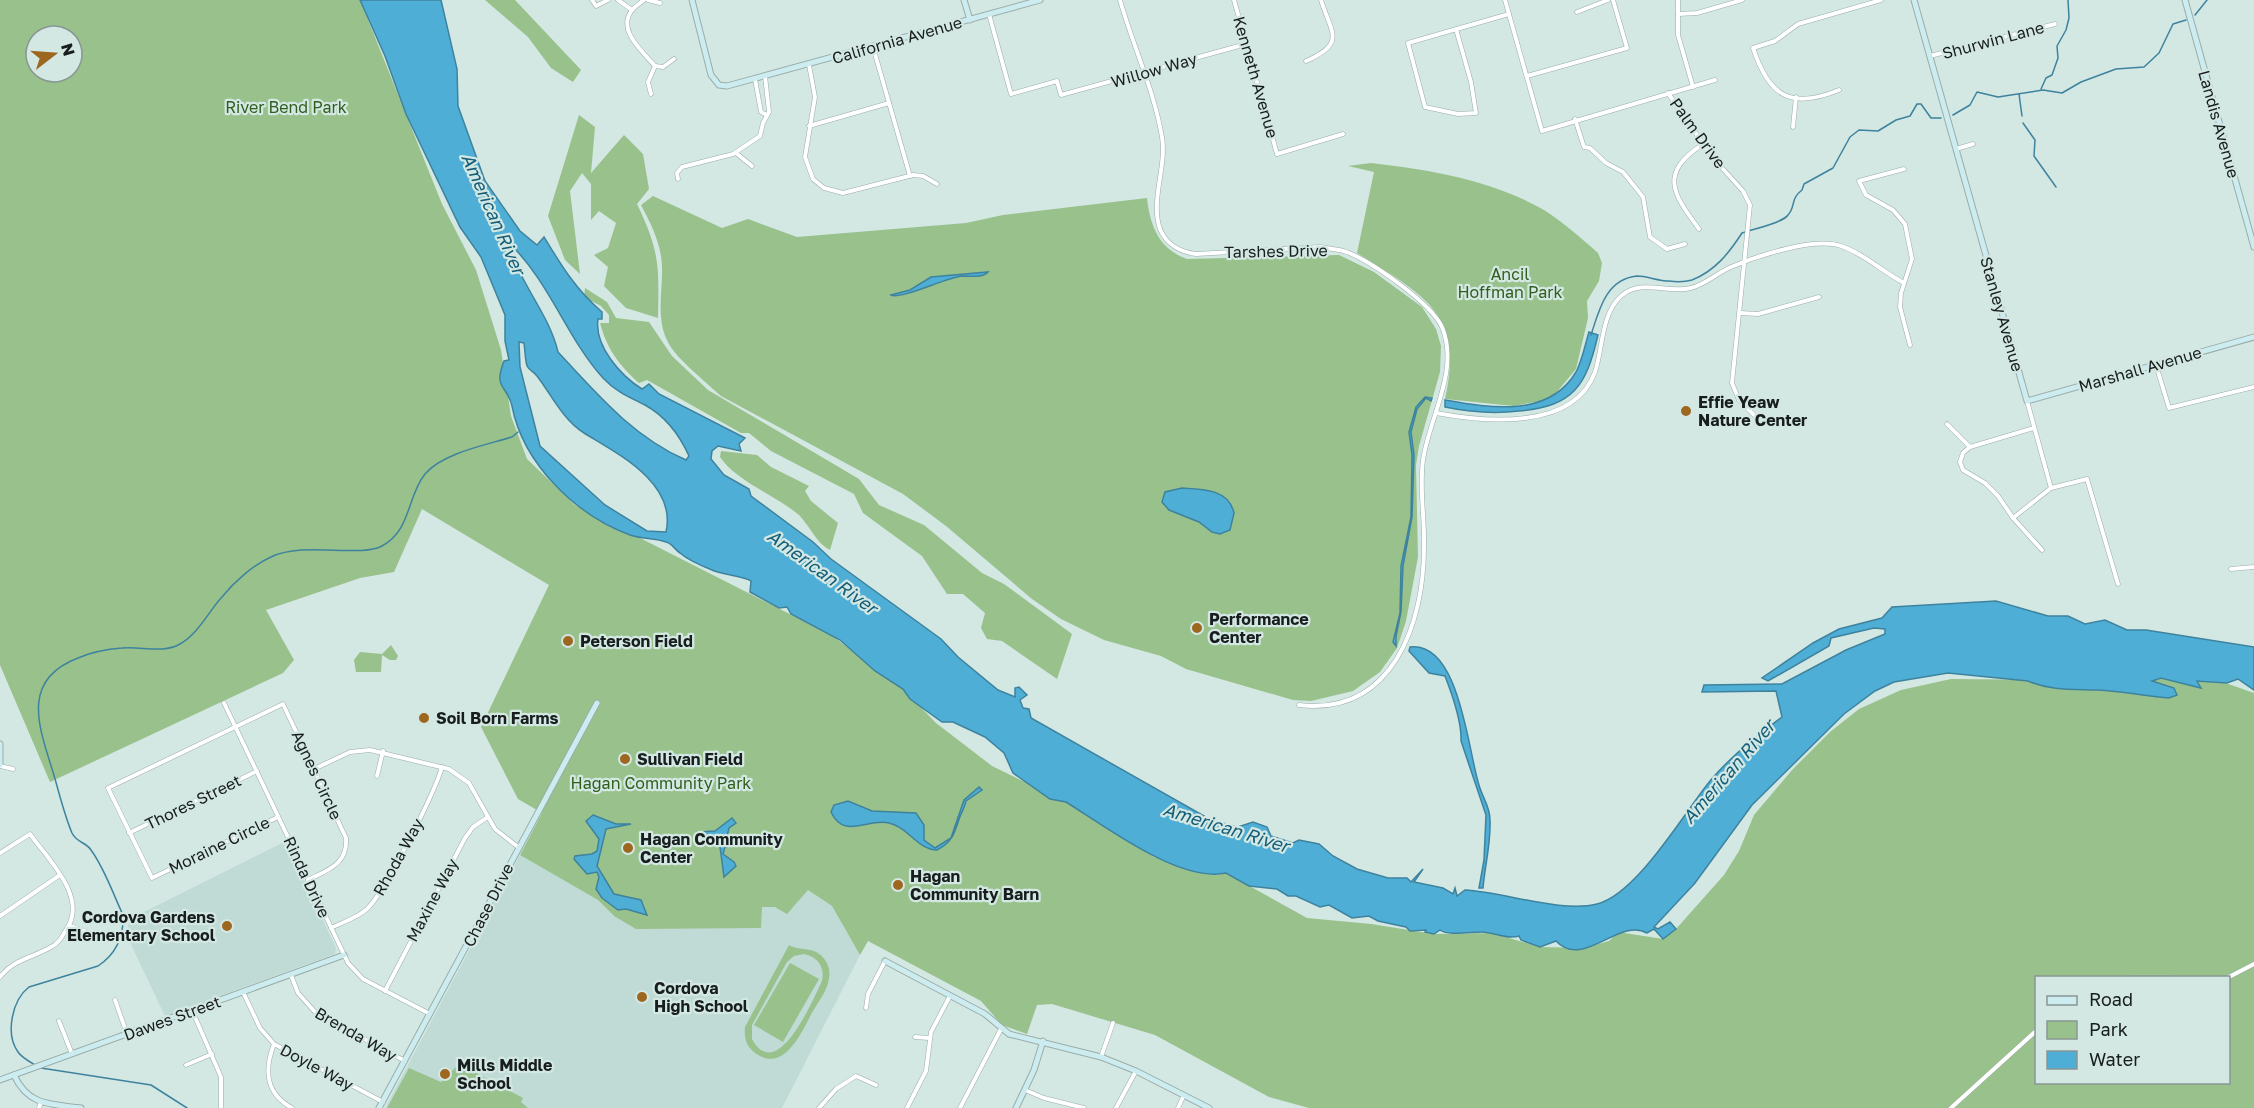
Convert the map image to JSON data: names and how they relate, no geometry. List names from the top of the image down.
{
  "streets": {
    "street": [
      "California Avenue",
      "Shurwin Lane",
      "Willow Way",
      "Kenneth Avenue",
      "Landis Avenue",
      "Palm Drive",
      "Tarshes Drive",
      "Stanley Avenue",
      "Marshall Avenue",
      "Agnes Circle",
      "Thores Street",
      "Moraine Circle",
      "Rhoda Way",
      "Rinda Drive",
      "Maxine Way",
      "Chase Drive",
      "Dawes Street",
      "Brenda Way",
      "Doyle Way"
    ]
  },
  "crossings": [
    ["California Avenue", "Willow Way"],
    ["Shurwin Lane", "Stanley Avenue"],
    ["Willow Way", "Kenneth Avenue"],
    ["Willow Way", "Tarshes Drive"],
    ["Stanley Avenue", "Marshall Avenue"],
    ["Agnes Circle", "Moraine Circle"],
    ["Agnes Circle", "Rinda Drive"],
    ["Thores Street", "Moraine Circle"],
    ["Thores Street", "Rinda Drive"],
    ["Moraine Circle", "Rinda Drive"],
    ["Rhoda Way", "Rinda Drive"],
    ["Rinda Drive", "Maxine Way"],
    ["Rinda Drive", "Chase Drive"],
    ["Rinda Drive", "Dawes Street"],
    ["Chase Drive", "Brenda Way"],
    ["Chase Drive", "Doyle Way"],
    ["Dawes Street", "Brenda Way"],
    ["Dawes Street", "Doyle Way"]
  ],
  "water": ["American River"],
  "parks": ["River Bend Park", "Ancil Hoffman Park", "Hagan Community Park"],
  "places": [
    "Effie Yeaw Nature Center",
    "Performance Center",
    "Peterson Field",
    "Soil Born Farms",
    "Sullivan Field",
    "Hagan Community Center",
    "Hagan Community Barn",
    "Cordova Gardens Elementary School",
    "Cordova High School",
    "Mills Middle School"
  ],
  "legend": ["Road", "Park", "Water"],
  "north": "right"
}
